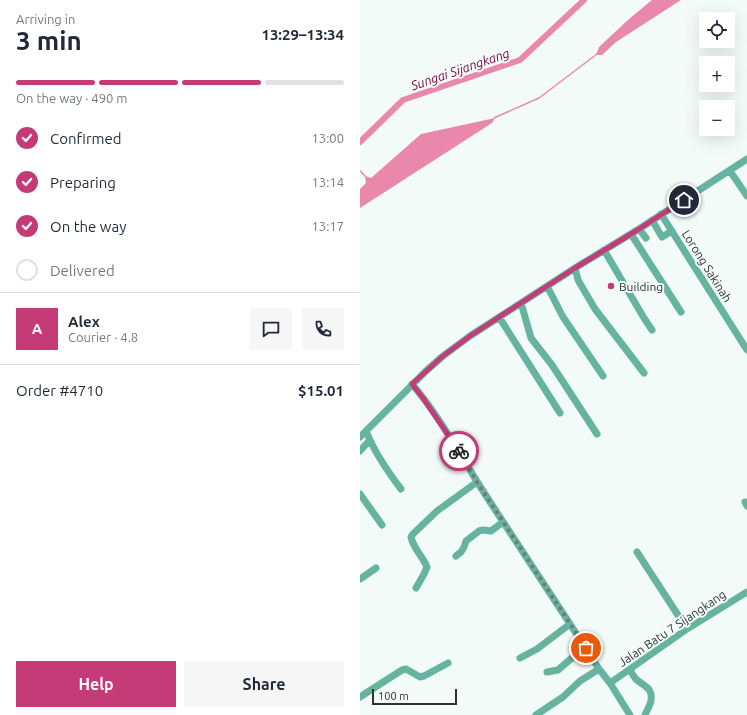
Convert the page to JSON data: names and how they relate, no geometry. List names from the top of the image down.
{
  "streets": {
    "street": ["Lorong Sakinah", "Jalan Batu 7 Sijangkang"]
  },
  "water": ["Sungai Sijangkang"],
  "places": ["Building"],
  "scale_bar": "100 m",
  "page": {
    "heading": ["3 min", "Arriving in", "13:29–13:34"],
    "panel": [
      "Alex",
      "Courier · 4.8",
      "Order #4710",
      "$15.01"
    ],
    "map_buttons": ["+", "−"],
    "bar": "On the way · 490 m",
    "list": [
      ["Confirmed", "13:00"],
      ["Preparing", "13:14"],
      ["On the way", "13:17"],
      "Delivered"
    ],
    "round": "A",
    "buttons": ["Help", "Share"],
    "scale": "100 m"
  }
}
